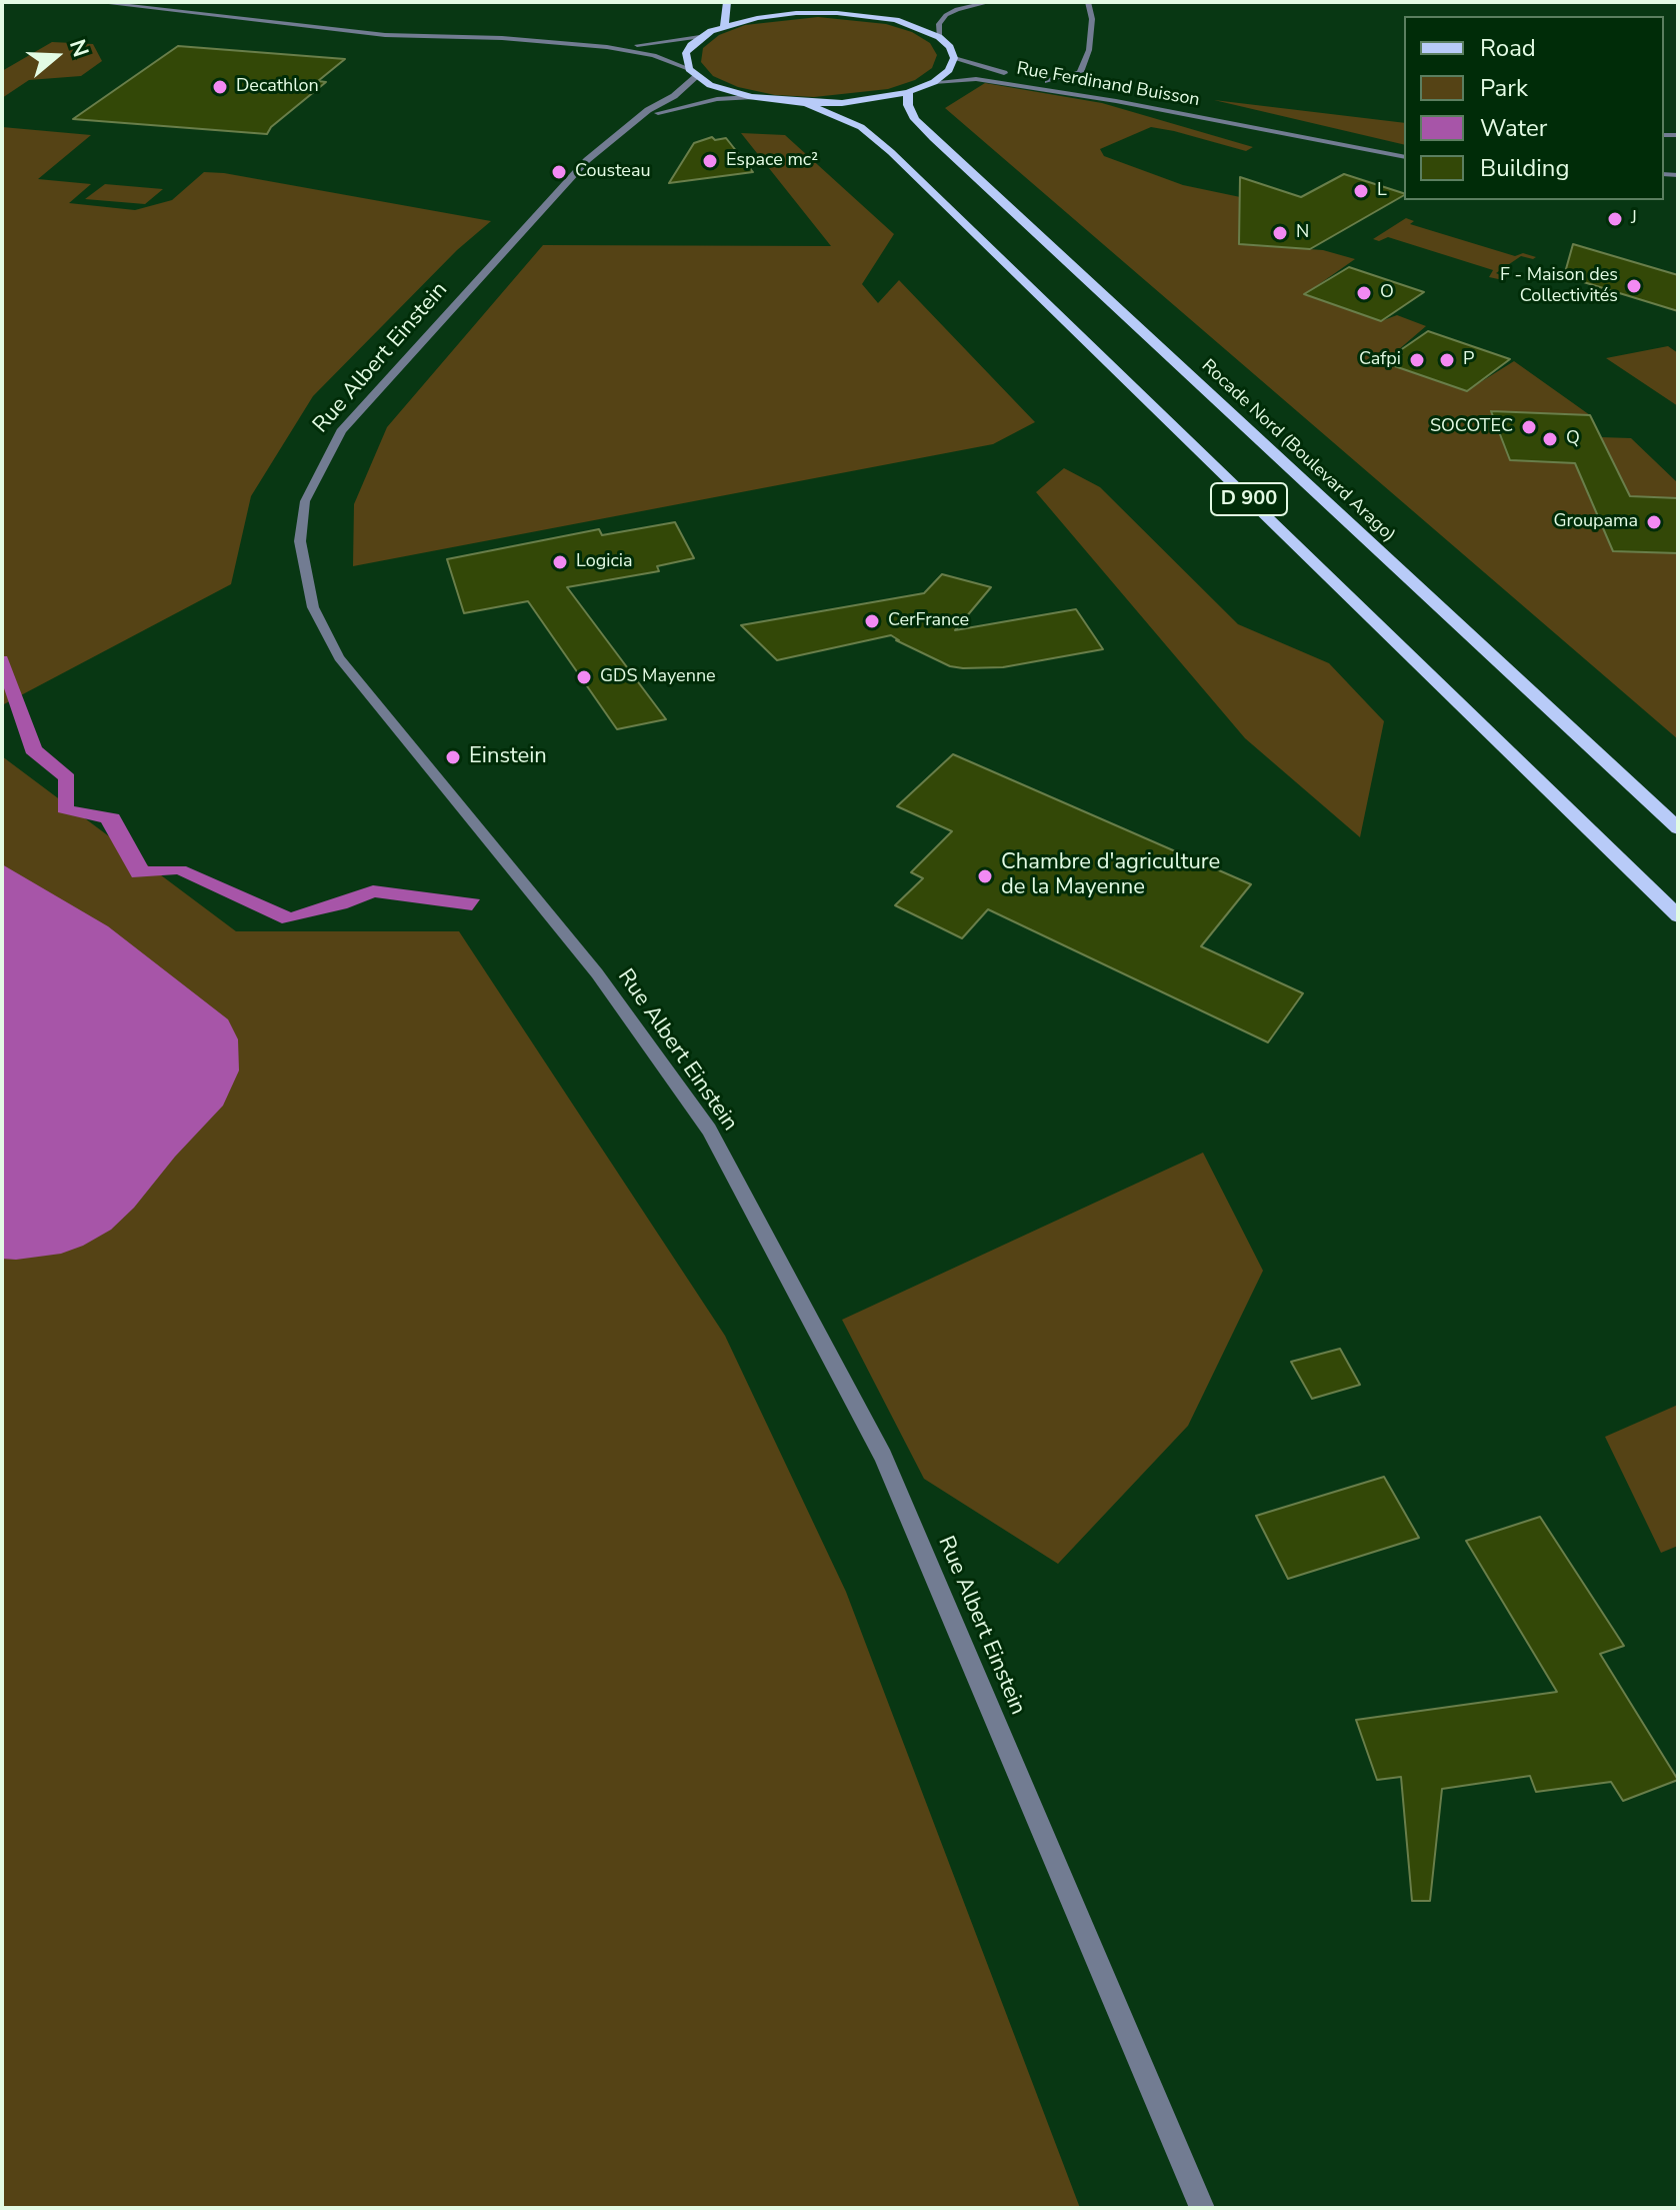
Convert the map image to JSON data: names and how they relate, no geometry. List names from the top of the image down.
{
  "streets": {
    "main road": ["Rocade Nord (Boulevard Arago)", "D 900"],
    "street": ["Rue Ferdinand Buisson", "Rue Albert Einstein"]
  },
  "places": [
    "Decathlon",
    "Espace mc²",
    "Cousteau",
    "L",
    "J",
    "N",
    "F - Maison des Collectivités",
    "O",
    "Cafpi",
    "P",
    "SOCOTEC",
    "Q",
    "Groupama",
    "Logicia",
    "CerFrance",
    "GDS Mayenne",
    "Einstein",
    "Chambre d'agriculture de la Mayenne"
  ],
  "legend": [
    "Road",
    "Park",
    "Water",
    "Building"
  ],
  "north": "right"
}
